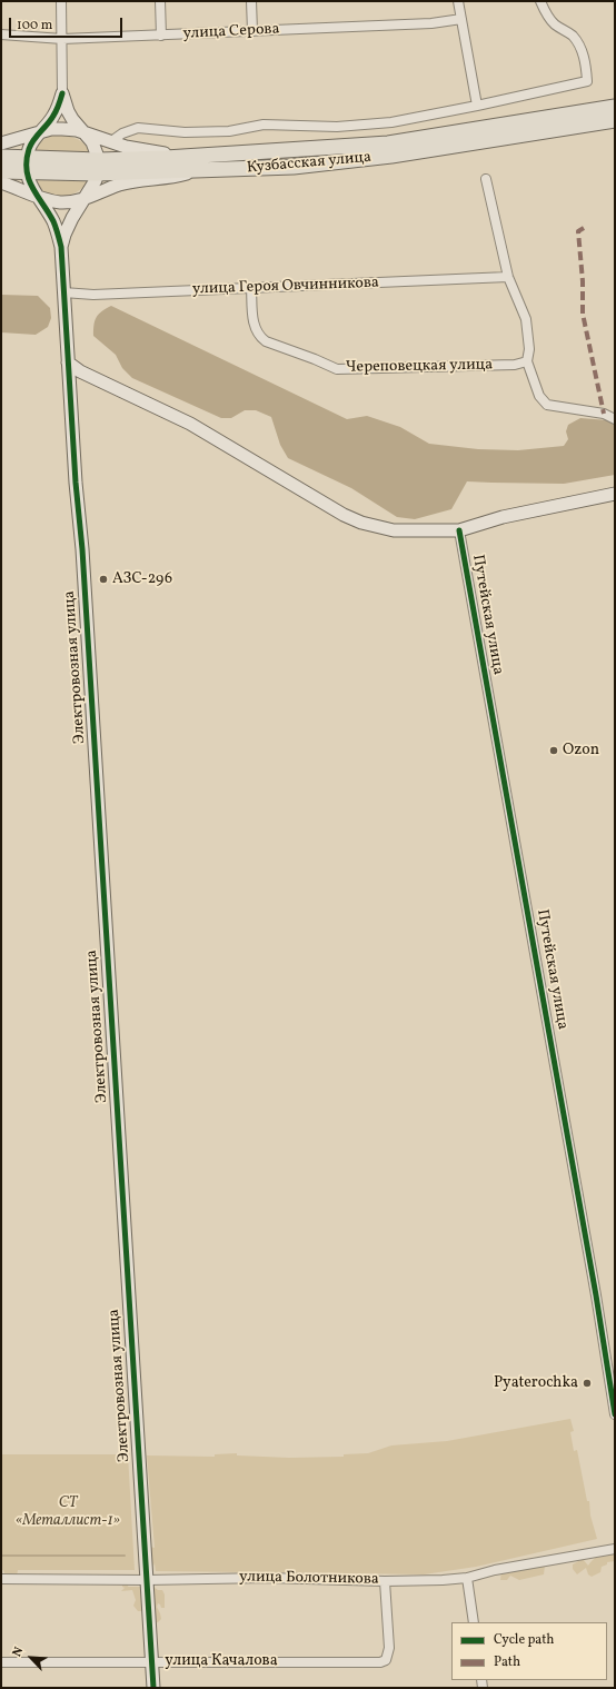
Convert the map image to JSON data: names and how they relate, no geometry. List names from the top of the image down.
{
  "streets": {
    "main road": ["Кузбасская улица"],
    "street": [
      "улица Серова",
      "улица Героя Овчинникова",
      "Череповецкая улица",
      "Путейская улица",
      "Электровозная улица",
      "улица Болотникова",
      "улица Качалова"
    ]
  },
  "crossings": [
    ["улица Героя Овчинникова", "Череповецкая улица"],
    ["улица Героя Овчинникова", "Электровозная улица"],
    ["Электровозная улица", "улица Болотникова"],
    ["Электровозная улица", "улица Качалова"],
    ["улица Болотникова", "улица Качалова"]
  ],
  "parks": ["СТ «Металлист-1»"],
  "places": ["АЗС-296", "Ozon", "Pyaterochka"],
  "legend": ["Cycle path", "Path"],
  "scale_bar": "100 m",
  "north": "top left"
}
